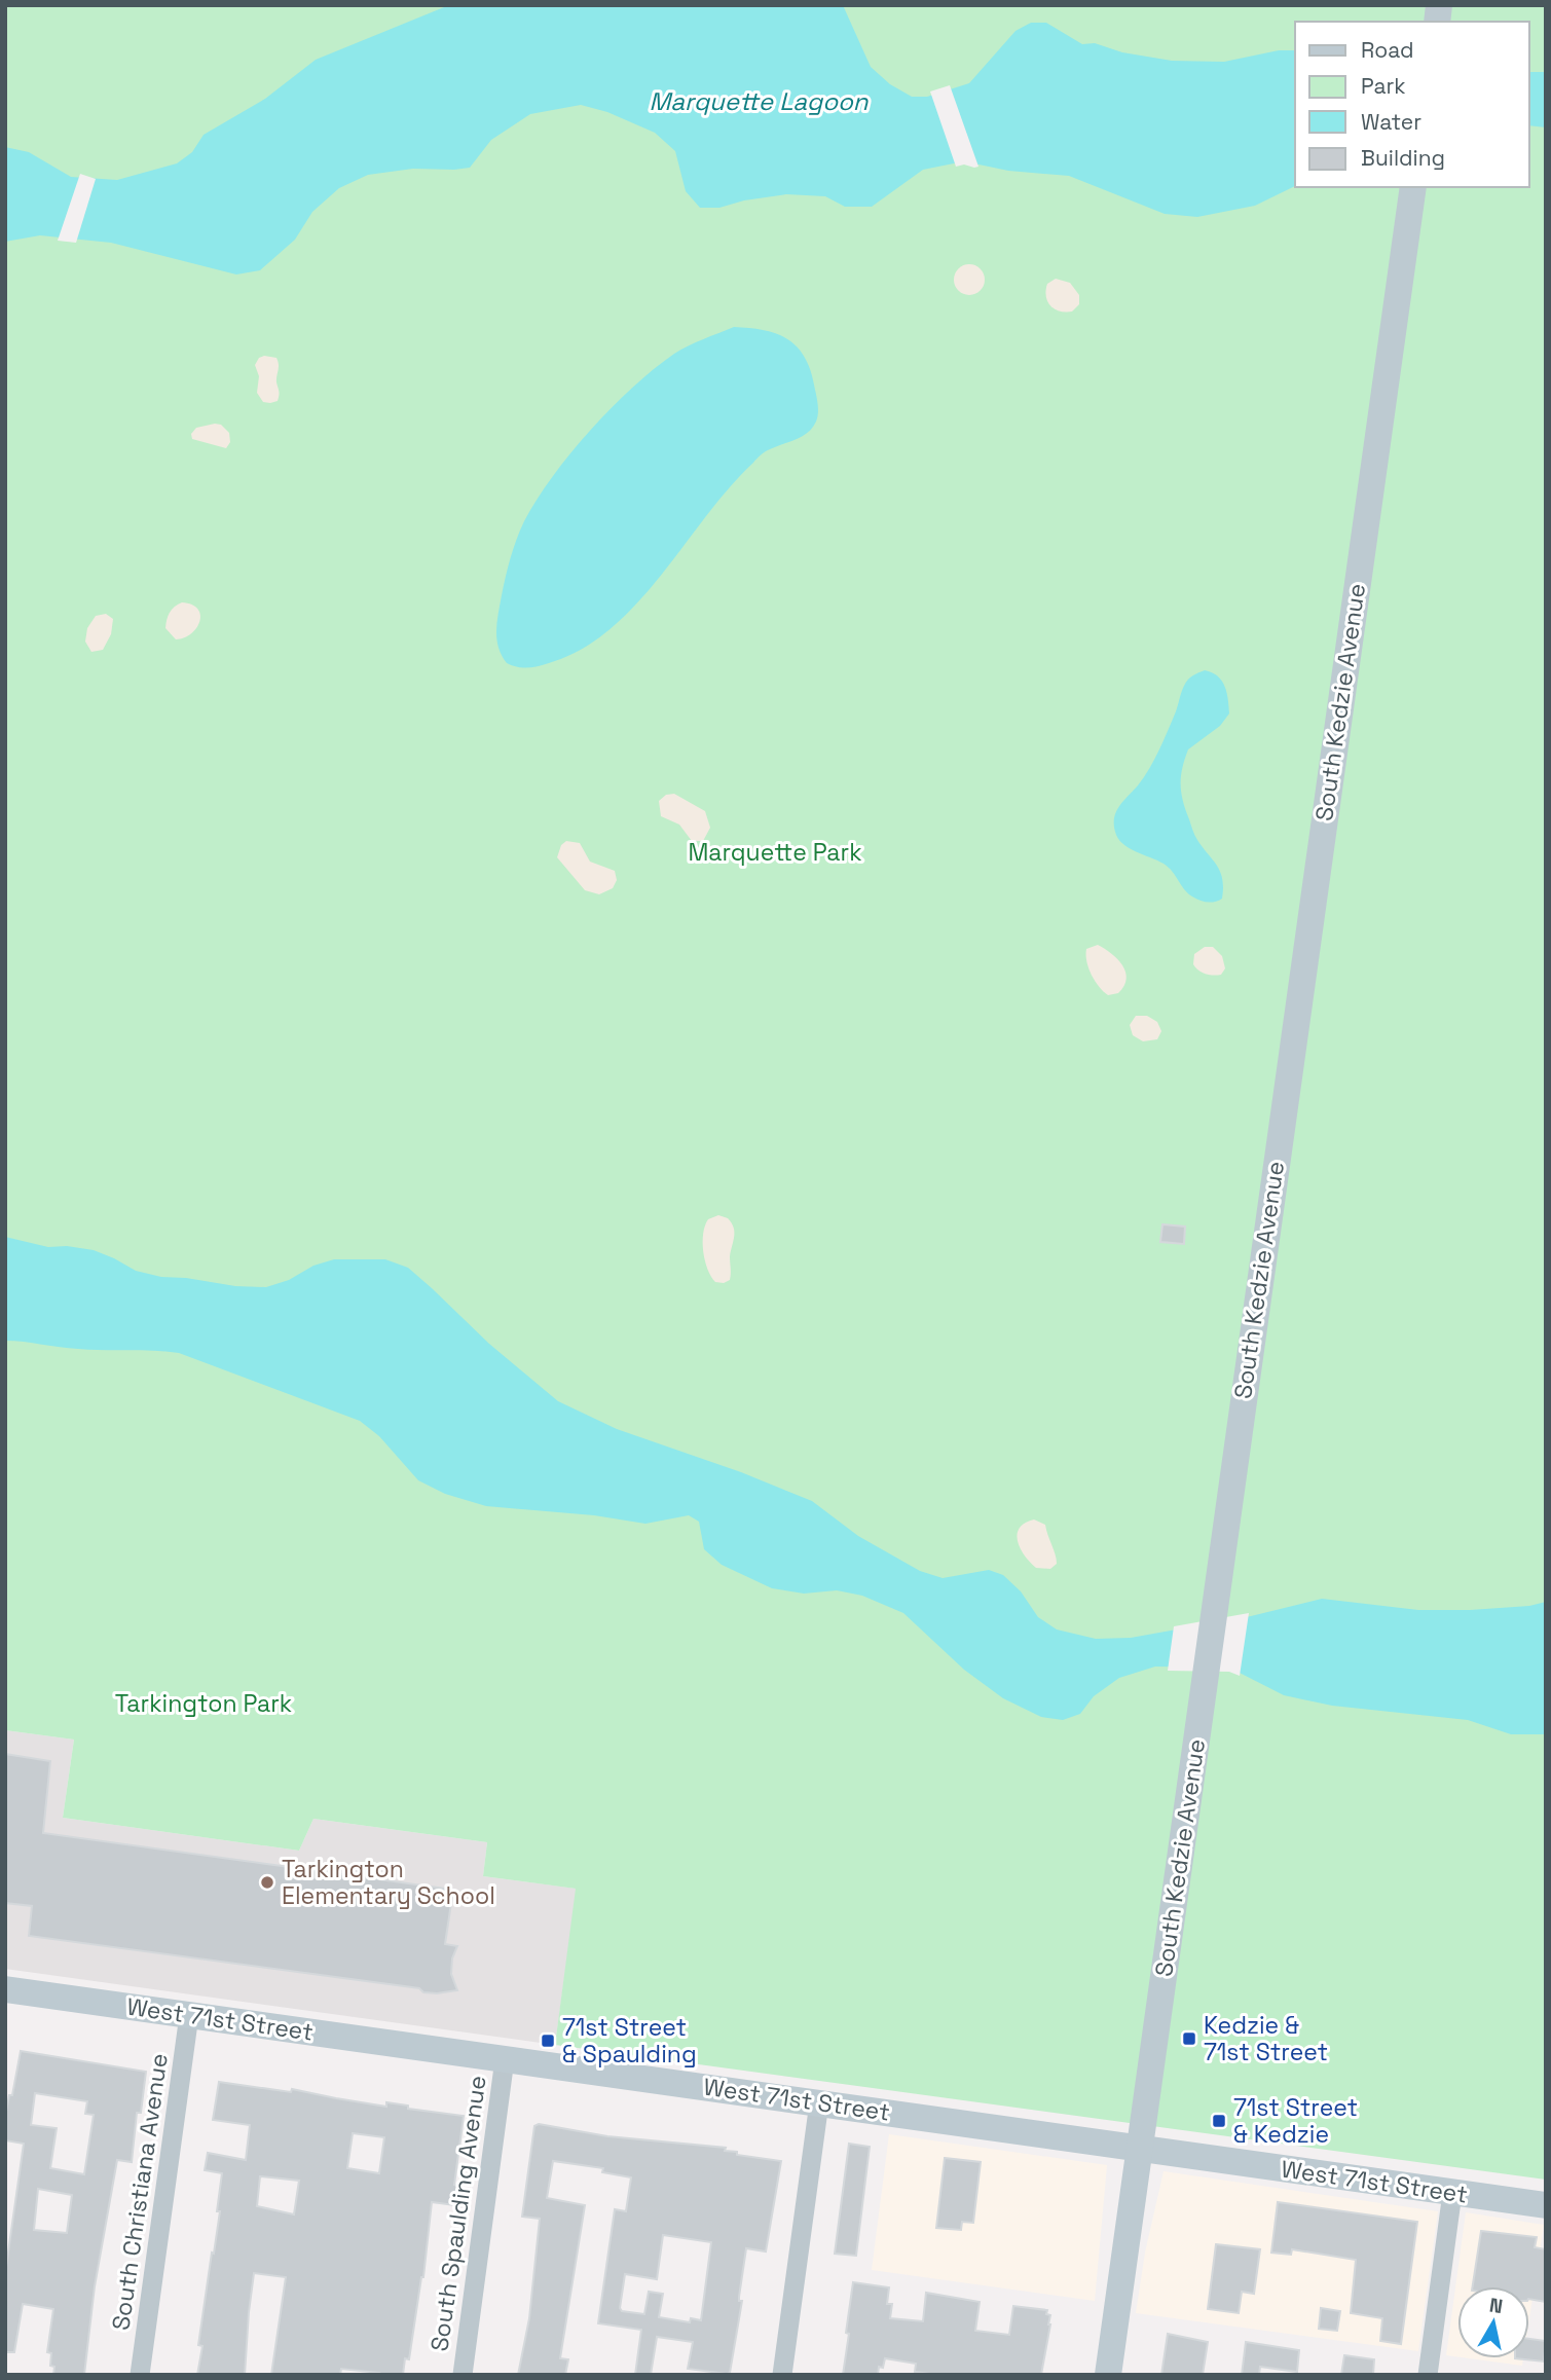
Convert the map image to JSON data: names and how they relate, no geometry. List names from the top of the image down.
{
  "streets": {
    "main road": ["South Kedzie Avenue", "West 71st Street"],
    "street": ["South Christiana Avenue", "South Spaulding Avenue"]
  },
  "crossings": [
    ["South Kedzie Avenue", "West 71st Street"],
    ["West 71st Street", "South Christiana Avenue"],
    ["West 71st Street", "South Spaulding Avenue"]
  ],
  "water": ["Marquette Lagoon"],
  "parks": ["Marquette Park", "Tarkington Park"],
  "places": {
    "other": ["Tarkington Elementary School"],
    "transit": ["Kedzie & 71st Street", "71st Street & Spaulding", "71st Street & Kedzie"]
  },
  "legend": [
    "Road",
    "Park",
    "Water",
    "Building"
  ],
  "north": "top"
}
